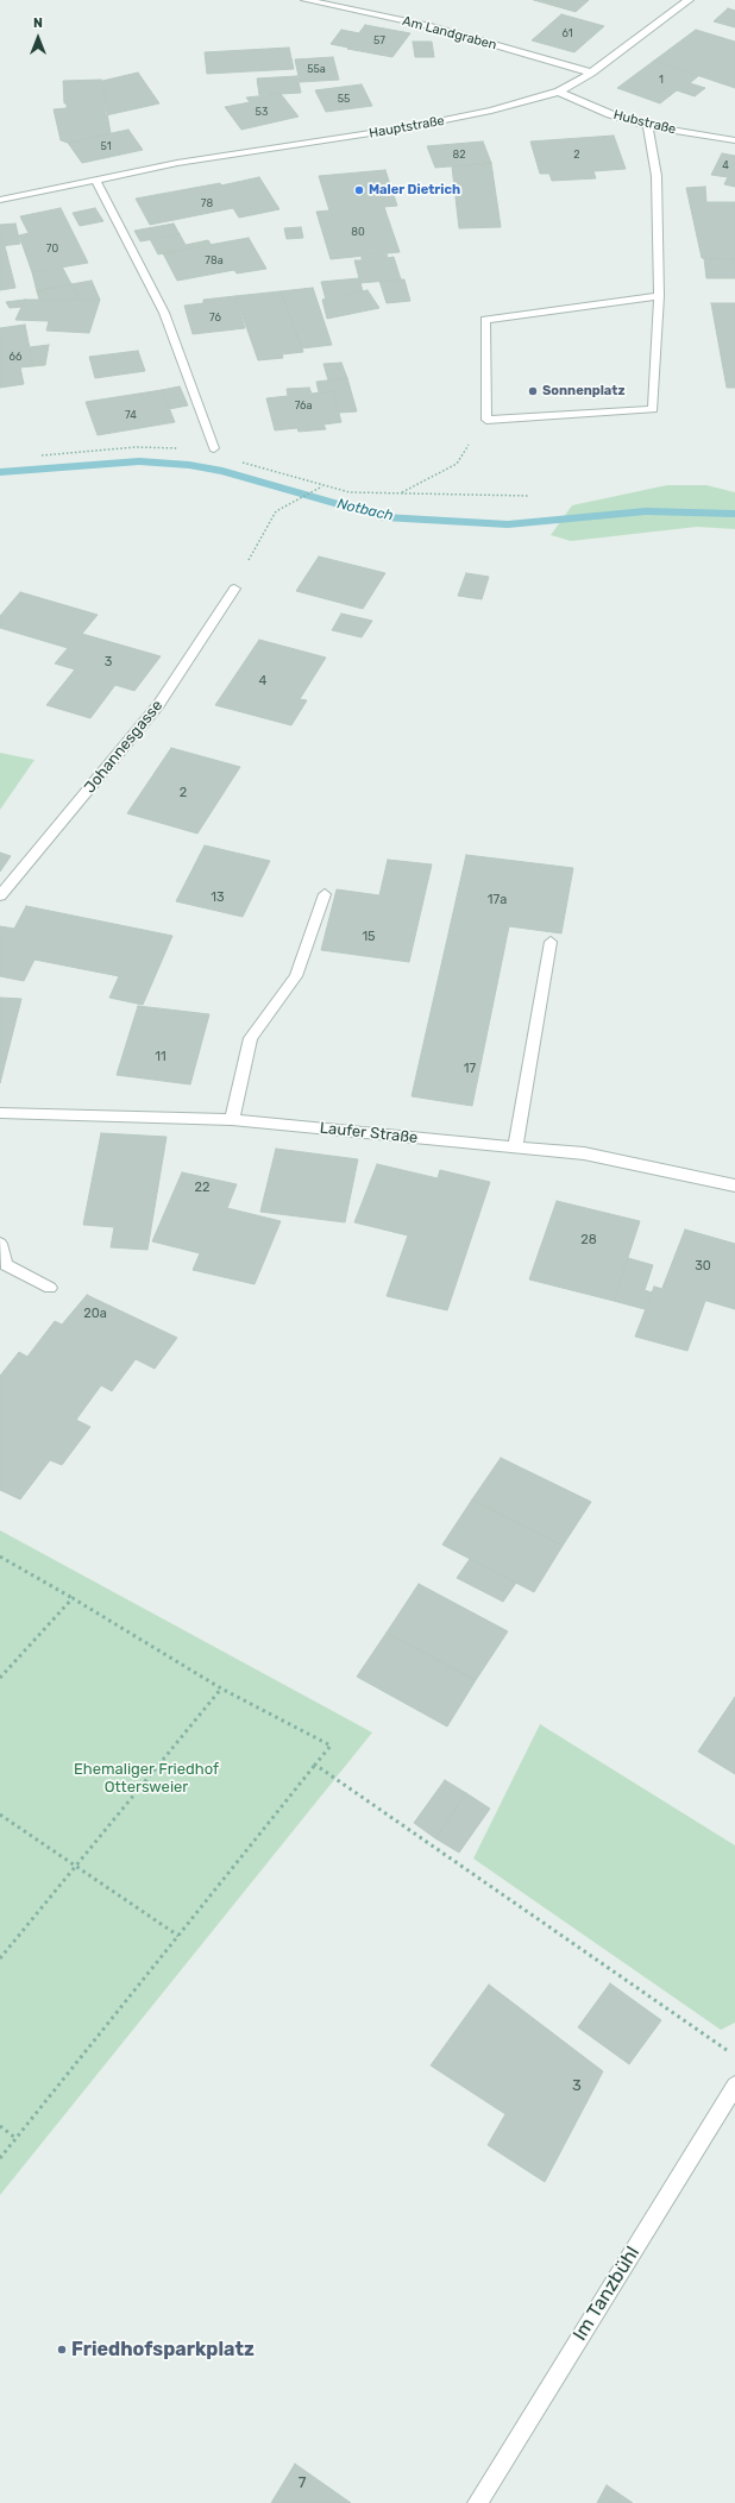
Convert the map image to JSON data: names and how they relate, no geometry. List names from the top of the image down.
{
  "streets": {
    "street": [
      "Am Landgraben",
      "Hubstraße",
      "Hauptstraße",
      "Johannesgasse",
      "Laufer Straße",
      "Im Tanzbühl"
    ]
  },
  "crossings": [
    ["Am Landgraben", "Hauptstraße"],
    ["Hubstraße", "Hauptstraße"]
  ],
  "water": ["Notbach"],
  "parks": ["Ehemaliger Friedhof Ottersweier"],
  "places": ["Maler Dietrich", "Sonnenplatz", "Friedhofsparkplatz"],
  "house_numbers": [
    "61",
    "57",
    "55a",
    "1",
    "55",
    "53",
    "51",
    "82",
    "2",
    "4",
    "78",
    "80",
    "70",
    "78a",
    "76",
    "66",
    "76a",
    "74",
    "3",
    "4",
    "2",
    "13",
    "17a",
    "15",
    "11",
    "17",
    "22",
    "28",
    "30",
    "20a",
    "3",
    "7"
  ],
  "north": "top"
}
